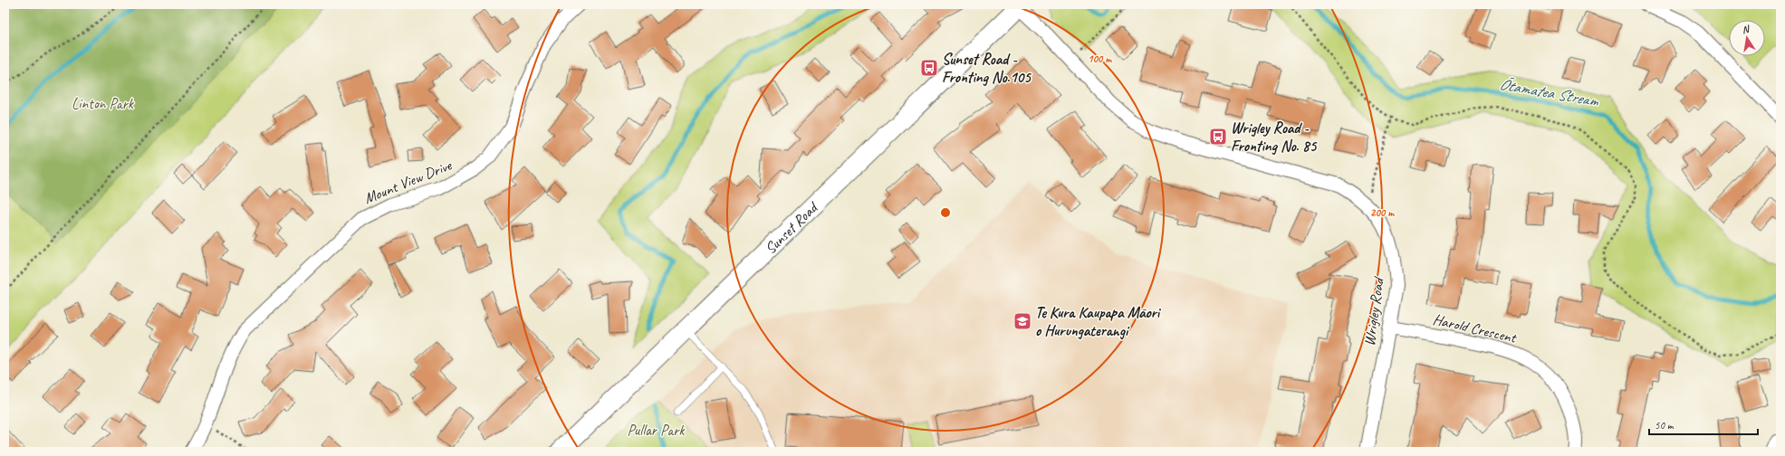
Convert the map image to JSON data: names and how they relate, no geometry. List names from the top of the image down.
{
  "streets": {
    "main road": ["Sunset Road"],
    "street": ["Mount View Drive", "Wrigley Road", "Harold Crescent"]
  },
  "crossings": [
    ["Sunset Road", "Wrigley Road"],
    ["Wrigley Road", "Harold Crescent"]
  ],
  "water": ["Ōtamatea Stream"],
  "parks": ["Linton Park", "Pullar Park"],
  "places": {
    "bus stop": ["Sunset Road - Fronting No.105", "Wrigley Road - Fronting No. 85"],
    "school or university": ["Te Kura Kaupapa Māori o Hurungaterangi"]
  },
  "scale_bar": "50 m",
  "north": "top",
  "rings": ["100 m", "200 m"]
}
